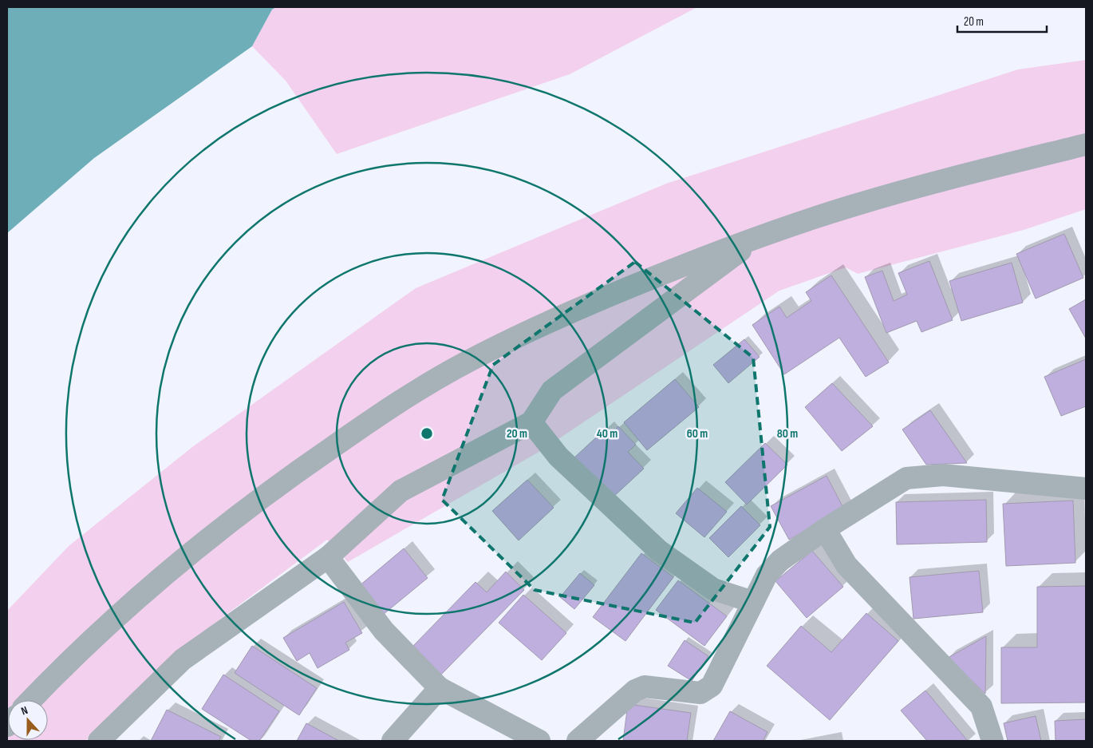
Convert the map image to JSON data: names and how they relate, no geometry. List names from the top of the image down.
{
  "scale_bar": "20 m",
  "north": "top",
  "rings": [
    "20 m",
    "40 m",
    "60 m",
    "80 m"
  ]
}
